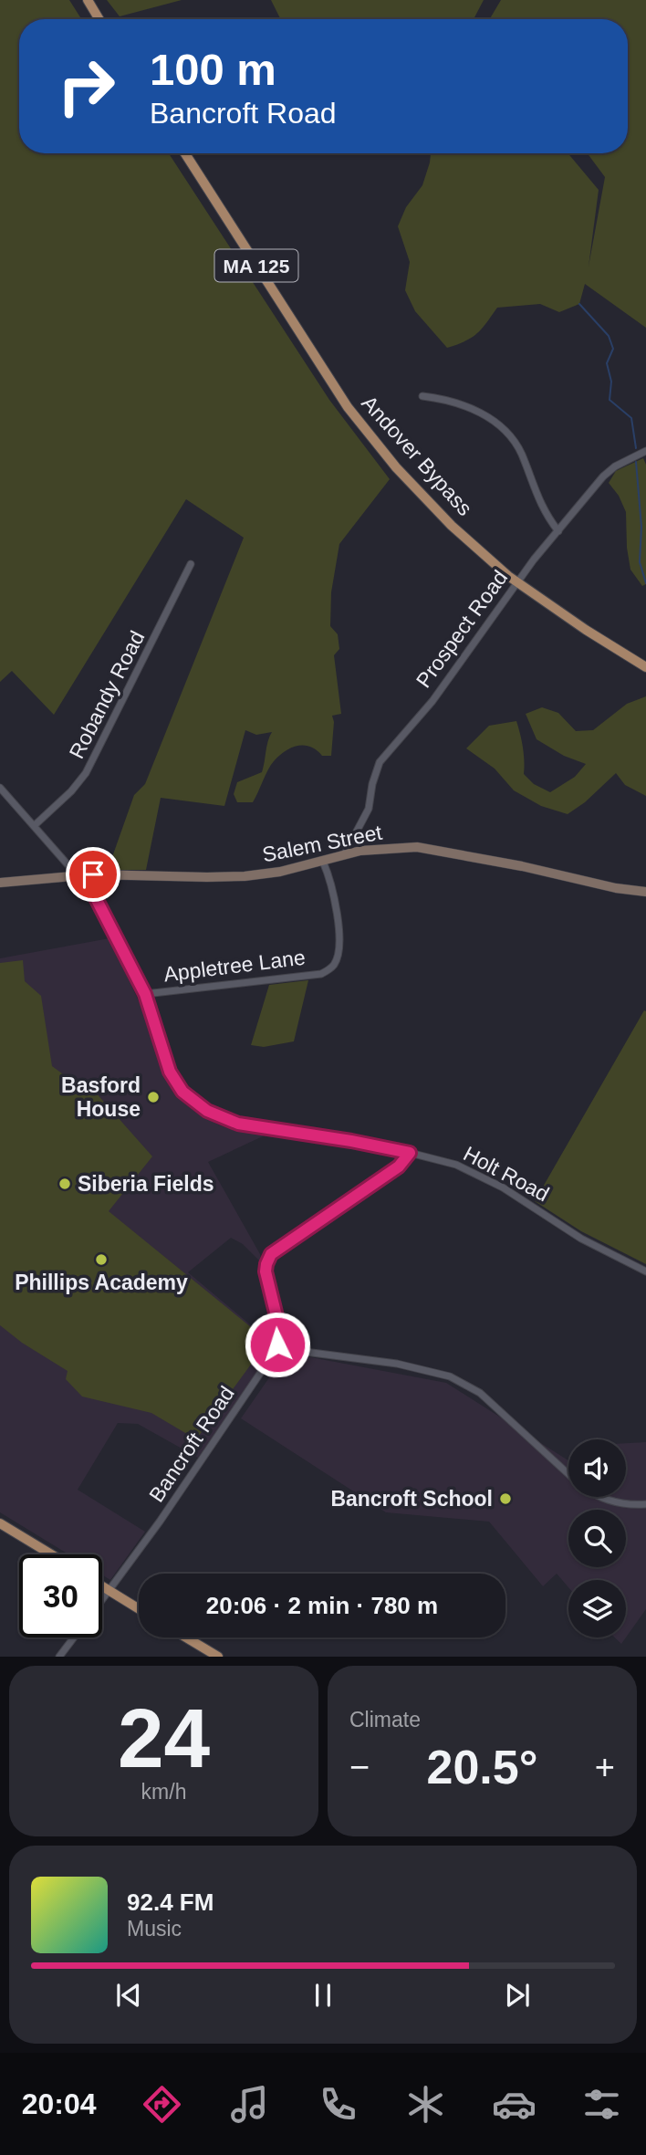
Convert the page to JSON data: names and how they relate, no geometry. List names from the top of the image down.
{
  "streets": {
    "main road": ["MA 125", "Andover Bypass"],
    "street": [
      "Prospect Road",
      "Robandy Road",
      "Salem Street",
      "Appletree Lane",
      "Holt Road",
      "Bancroft Road"
    ]
  },
  "crossings": [
    ["Andover Bypass", "Prospect Road"],
    ["Prospect Road", "Salem Street"],
    ["Robandy Road", "Holt Road"],
    ["Salem Street", "Appletree Lane"],
    ["Salem Street", "Holt Road"],
    ["Appletree Lane", "Holt Road"]
  ],
  "places": [
    "Basford House",
    "Siberia Fields",
    "Phillips Academy",
    "Bancroft School"
  ],
  "page": {
    "turn": ["100 m", "Bancroft Road"],
    "limit": "30",
    "trip": "20:06 · 2 min · 780 m",
    "tile": [
      ["24", "km/h"],
      "Climate"
    ],
    "heat": ["−", "20.5°", "+"],
    "song": ["92.4 FM", "Music"],
    "tabs": "20:04"
  }
}
